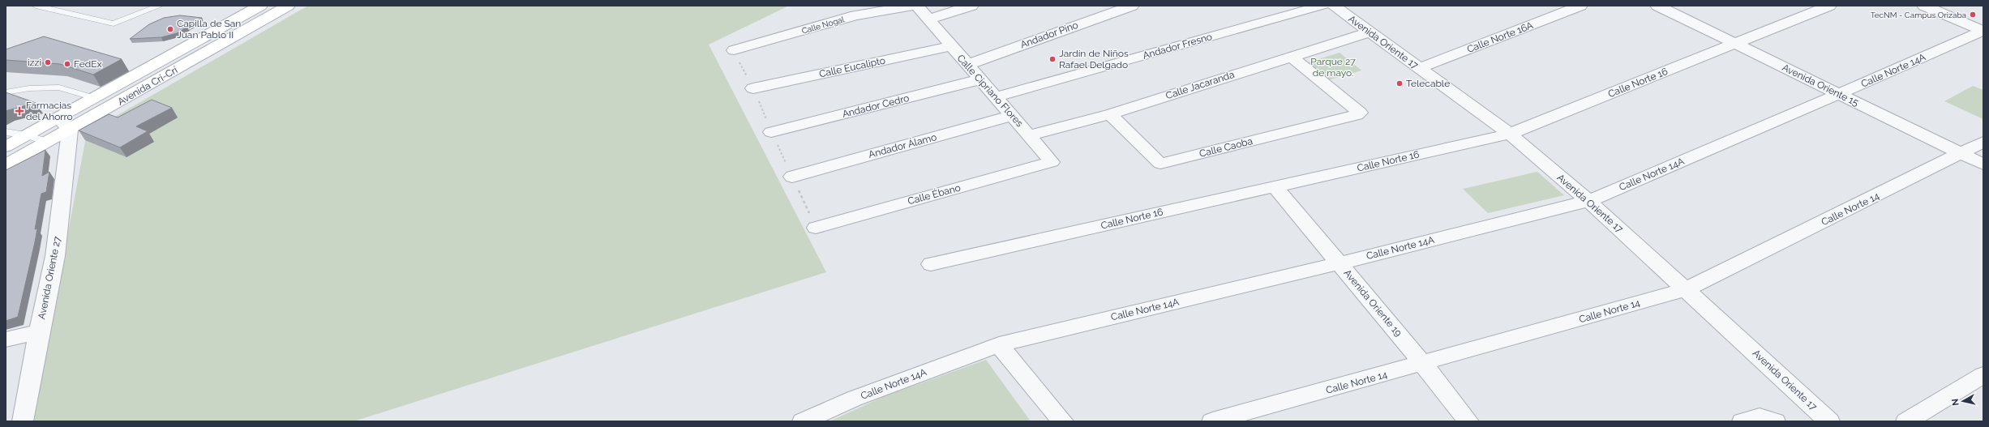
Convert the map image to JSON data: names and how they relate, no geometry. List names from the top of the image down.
{
  "streets": {
    "main road": ["Avenida Cri-Crí"],
    "street": [
      "Calle Nogal",
      "Andador Pino",
      "Calle Norte 16A",
      "Avenida Oriente 17",
      "Andador Fresno",
      "Calle Eucalipto",
      "Calle Norte 14A",
      "Calle Norte 16",
      "Calle Jacaranda",
      "Avenida Oriente 15",
      "Calle Cipriano Flores",
      "Andador Cedro",
      "Andador Álamo",
      "Calle Caoba",
      "Calle Ébano",
      "Calle Norte 14",
      "Avenida Oriente 27",
      "Avenida Oriente 19"
    ]
  },
  "crossings": [
    ["Andador Pino", "Calle Cipriano Flores"],
    ["Calle Norte 16A", "Avenida Oriente 17"],
    ["Avenida Oriente 17", "Calle Norte 14A"],
    ["Avenida Oriente 17", "Calle Norte 16"],
    ["Avenida Oriente 17", "Calle Jacaranda"],
    ["Avenida Oriente 17", "Calle Norte 14"],
    ["Andador Fresno", "Calle Cipriano Flores"],
    ["Calle Eucalipto", "Calle Cipriano Flores"],
    ["Calle Norte 14A", "Avenida Oriente 15"],
    ["Calle Norte 14A", "Avenida Oriente 19"],
    ["Calle Norte 16", "Avenida Oriente 15"],
    ["Calle Norte 16", "Avenida Oriente 19"],
    ["Calle Jacaranda", "Calle Cipriano Flores"],
    ["Calle Jacaranda", "Calle Caoba"],
    ["Avenida Oriente 15", "Calle Norte 14"],
    ["Avenida Cri-Crí", "Avenida Oriente 27"],
    ["Calle Cipriano Flores", "Andador Cedro"],
    ["Calle Cipriano Flores", "Andador Álamo"],
    ["Calle Cipriano Flores", "Calle Ébano"],
    ["Calle Norte 14", "Avenida Oriente 19"]
  ],
  "parks": ["Parque 27 de mayo."],
  "places": {
    "other": [
      "TecNM - Campus Orizaba",
      "Capilla de San Juan Pablo II",
      "Jardín de Niños Rafael Delgado",
      "izzi",
      "FedEx",
      "Telecable"
    ],
    "health": ["Farmacias del Ahorro"]
  },
  "north": "left"
}
